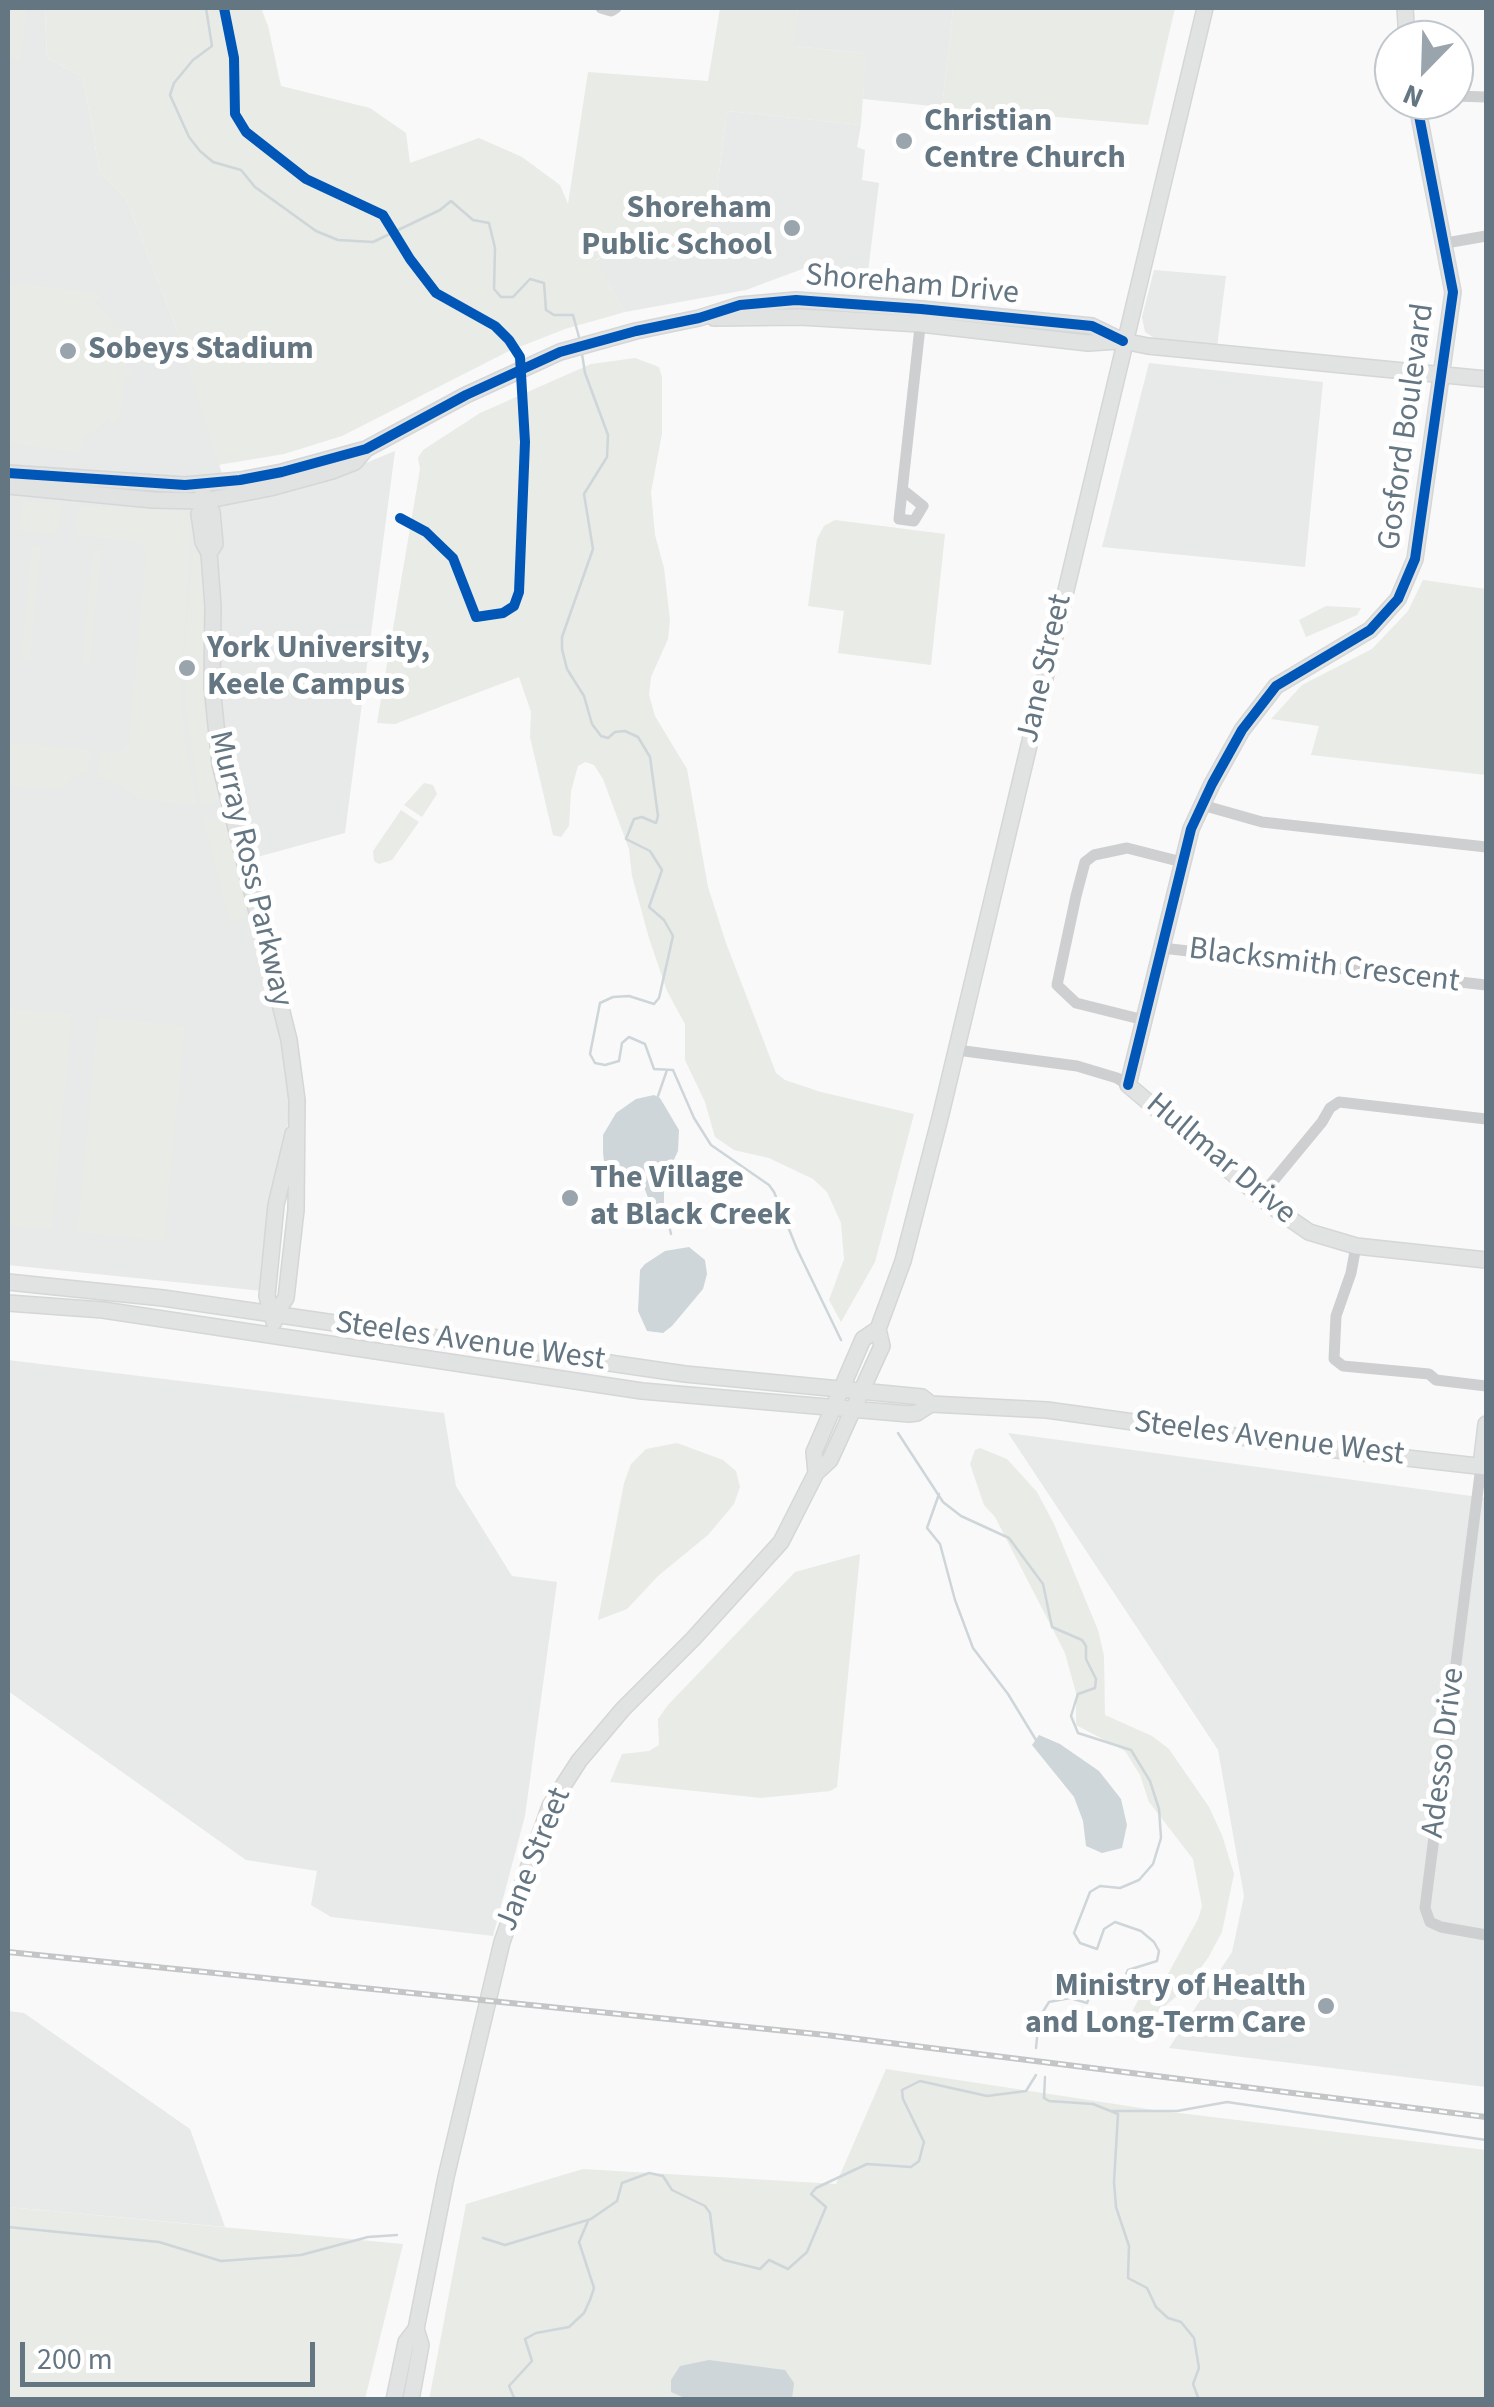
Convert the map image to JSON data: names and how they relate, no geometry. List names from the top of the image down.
{
  "streets": {
    "main road": [
      "Shoreham Drive",
      "Gosford Boulevard",
      "Jane Street",
      "Murray Ross Parkway",
      "Hullmar Drive",
      "Steeles Avenue West"
    ],
    "street": ["Blacksmith Crescent", "Adesso Drive"]
  },
  "crossings": [
    ["Shoreham Drive", "Gosford Boulevard"],
    ["Shoreham Drive", "Jane Street"],
    ["Shoreham Drive", "Murray Ross Parkway"],
    ["Gosford Boulevard", "Blacksmith Crescent"],
    ["Gosford Boulevard", "Hullmar Drive"],
    ["Jane Street", "Hullmar Drive"],
    ["Jane Street", "Steeles Avenue West"],
    ["Murray Ross Parkway", "Steeles Avenue West"],
    ["Steeles Avenue West", "Adesso Drive"]
  ],
  "places": [
    "Christian Centre Church",
    "Shoreham Public School",
    "Sobeys Stadium",
    "York University, Keele Campus",
    "The Village at Black Creek",
    "Ministry of Health and Long-Term Care"
  ],
  "scale_bar": "200 m",
  "north": "bottom left"
}
